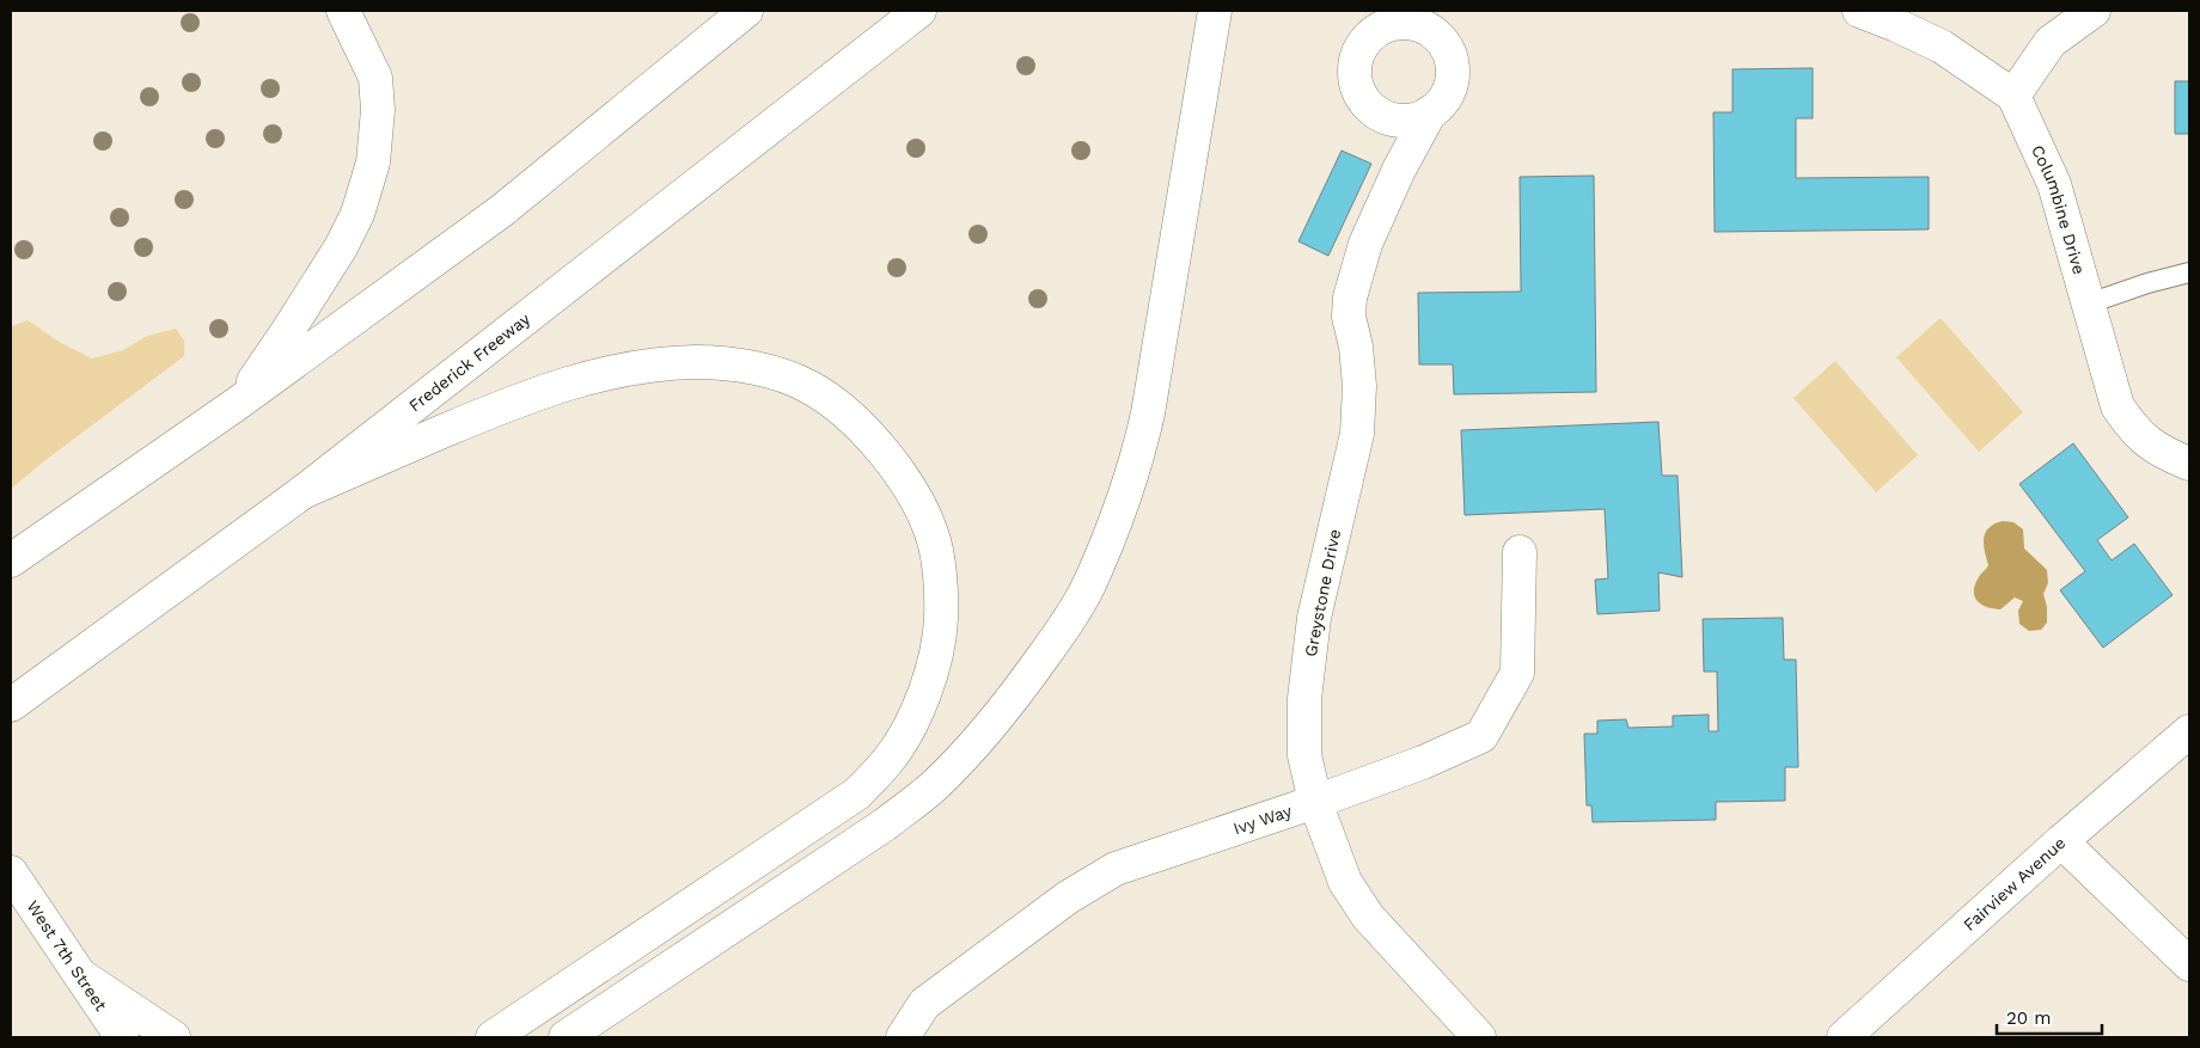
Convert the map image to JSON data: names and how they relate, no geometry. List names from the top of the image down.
{
  "streets": {
    "main road": [
      "Columbine Drive",
      "Frederick Freeway",
      "Greystone Drive",
      "Ivy Way",
      "Fairview Avenue",
      "West 7th Street"
    ]
  },
  "crossings": [
    ["Greystone Drive", "Ivy Way"]
  ],
  "scale_bar": "20 m"
}
